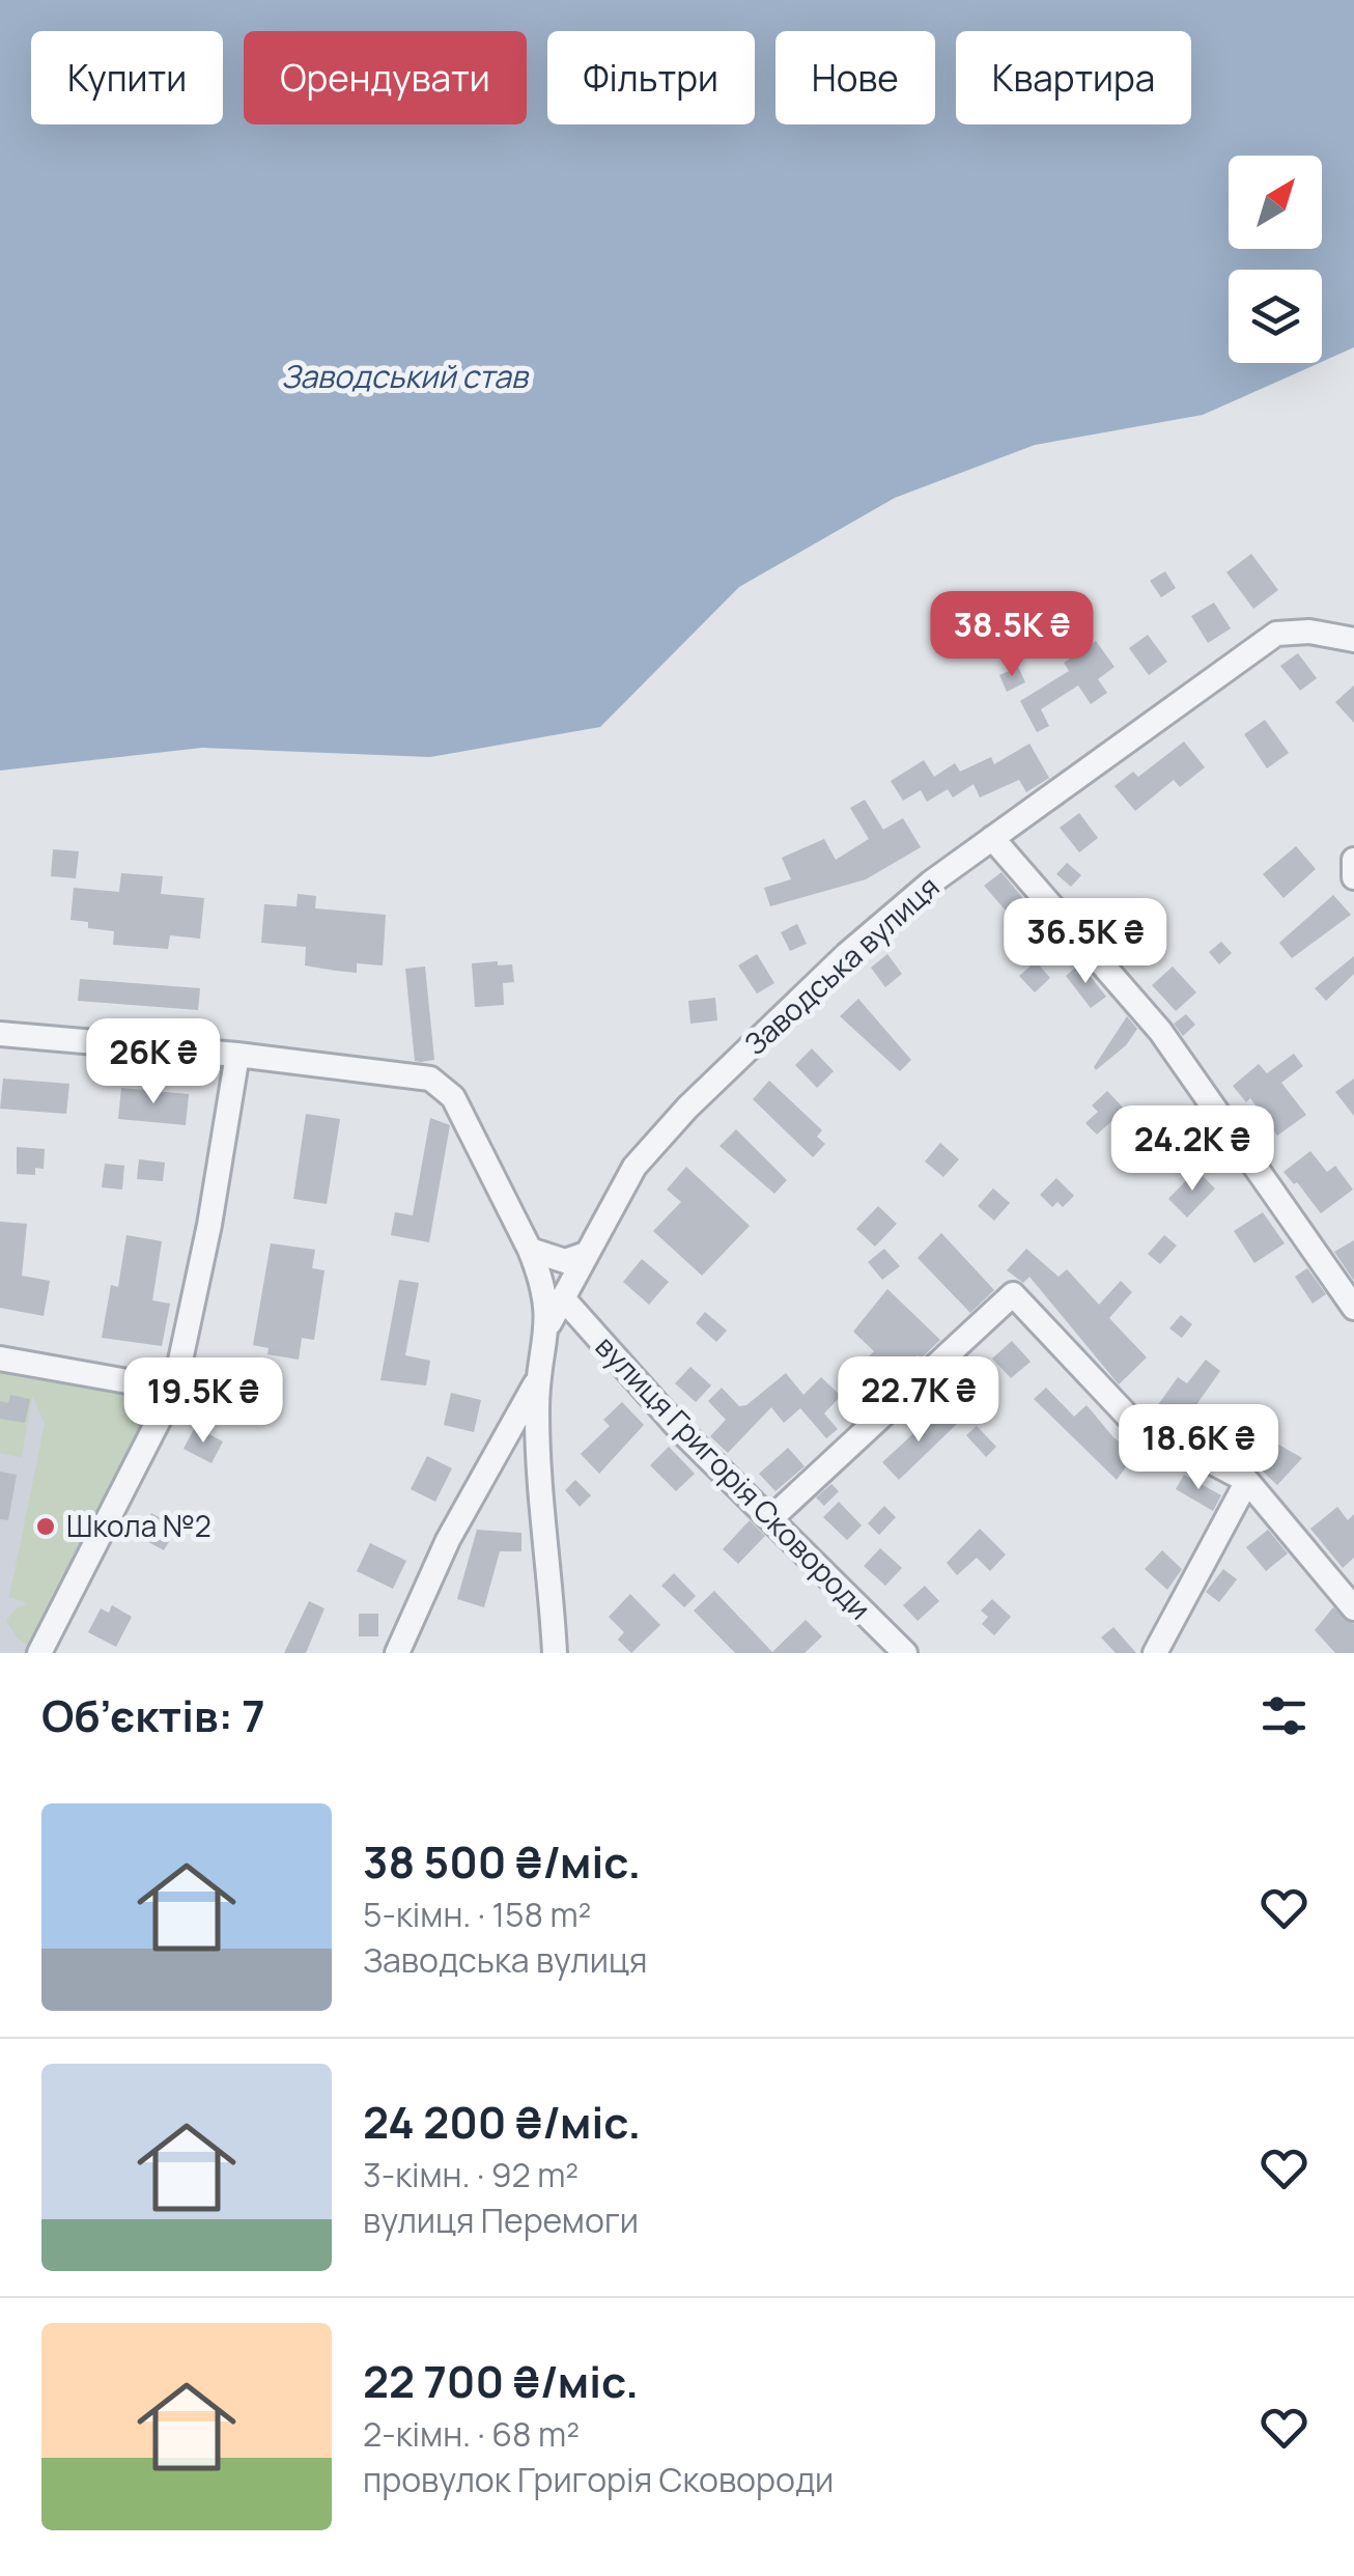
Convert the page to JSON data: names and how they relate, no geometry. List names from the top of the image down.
{
  "streets": {
    "street": ["Заводська вулиця", "вулиця Григорія Сковороди"]
  },
  "crossings": [
    ["Заводська вулиця", "вулиця Григорія Сковороди"]
  ],
  "water": ["Заводський став"],
  "places": ["Школа №2"],
  "north": "top right",
  "page": {
    "chip": [
      "Купити",
      "Орендувати",
      "Фільтри",
      "Нове",
      "Квартира"
    ],
    "price": [
      "38.5K ₴",
      "36.5K ₴",
      "26K ₴",
      "24.2K ₴",
      "22.7K ₴",
      "19.5K ₴",
      "18.6K ₴"
    ],
    "heading": "Об’єктів: 7",
    "list": [
      {
        "name": "38 500 ₴/міс.",
        "note": "5-кімн. · 158 m² · Заводська вулиця"
      },
      {
        "name": "24 200 ₴/міс.",
        "note": "3-кімн. · 92 m² · вулиця Перемоги"
      },
      {
        "name": "22 700 ₴/міс.",
        "note": "2-кімн. · 68 m² · провулок Григорія Сковороди"
      }
    ]
  }
}
